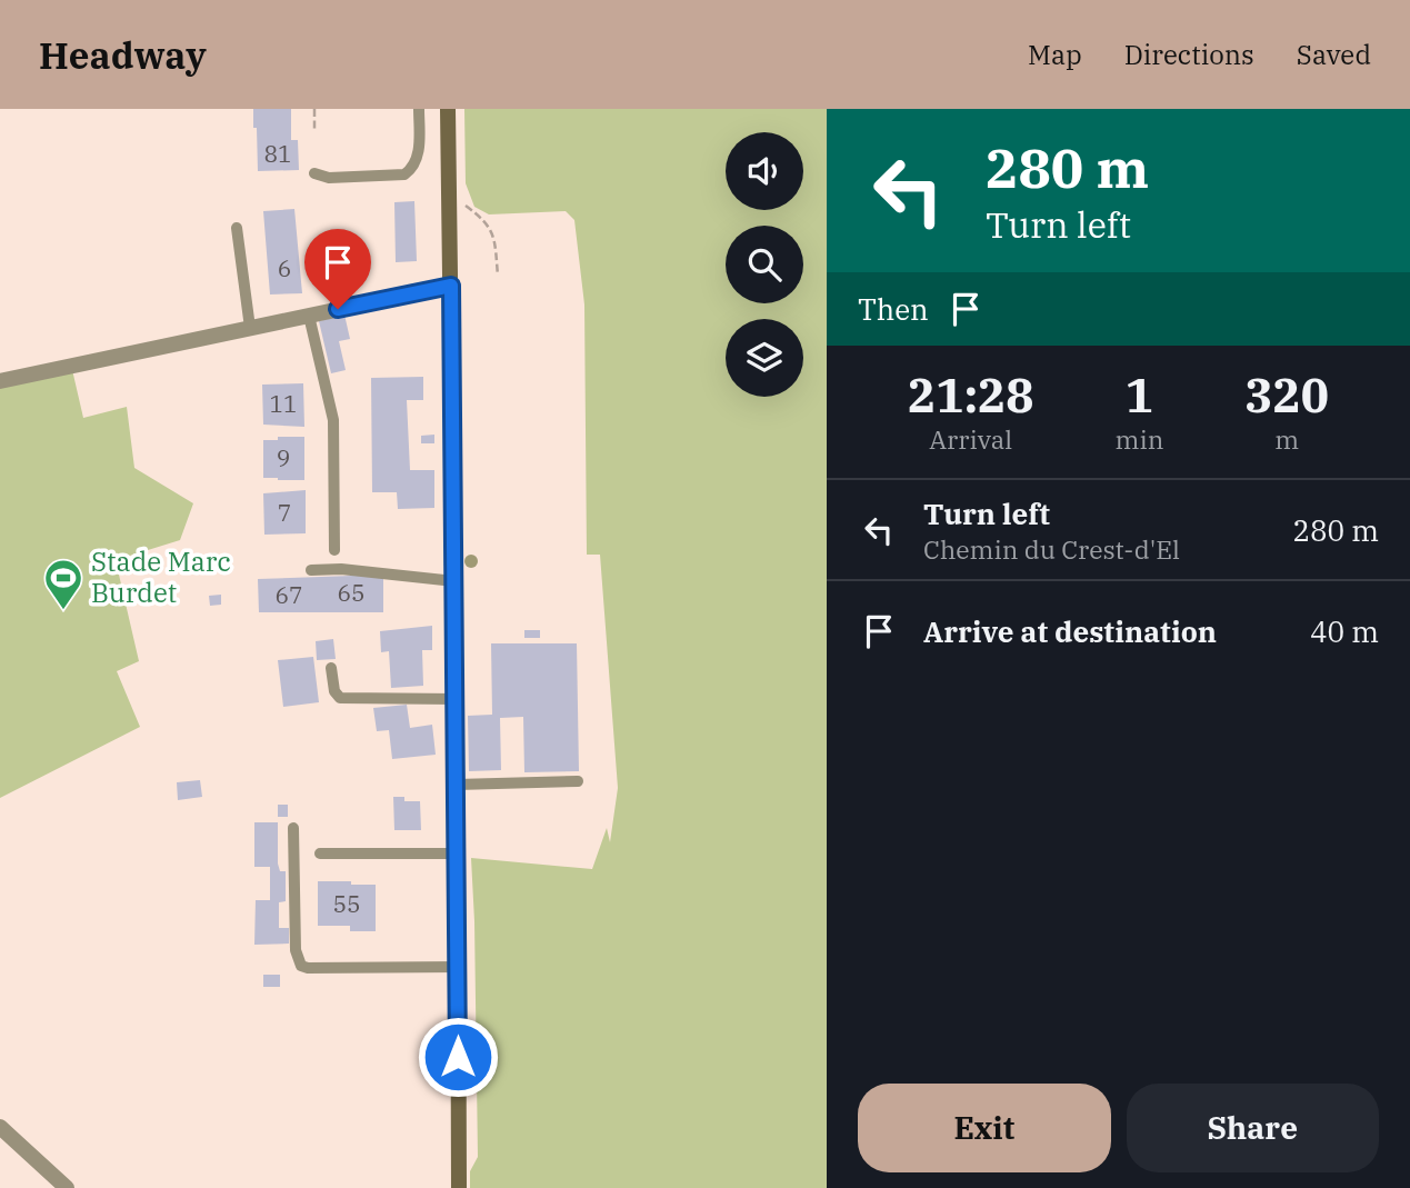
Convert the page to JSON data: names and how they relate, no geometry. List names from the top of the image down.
{
  "places": {
    "sports": ["Stade Marc Burdet"]
  },
  "house_numbers": [
    "81",
    "6",
    "11",
    "9",
    "7",
    "65",
    "67",
    "55"
  ],
  "page": {
    "header": "Headway",
    "nav": ["Map", "Directions", "Saved"],
    "turn": ["280 m", "Turn left"],
    "then": "Then",
    "eta": [
      "21:28",
      "Arrival",
      "1",
      "min",
      "320",
      "m"
    ],
    "list": [
      {
        "name": "Turn left",
        "note": "Chemin du Crest-d'El",
        "value": "280 m"
      },
      {
        "name": "Arrive at destination",
        "value": "40 m"
      }
    ],
    "buttons": ["Exit", "Share"]
  }
}
